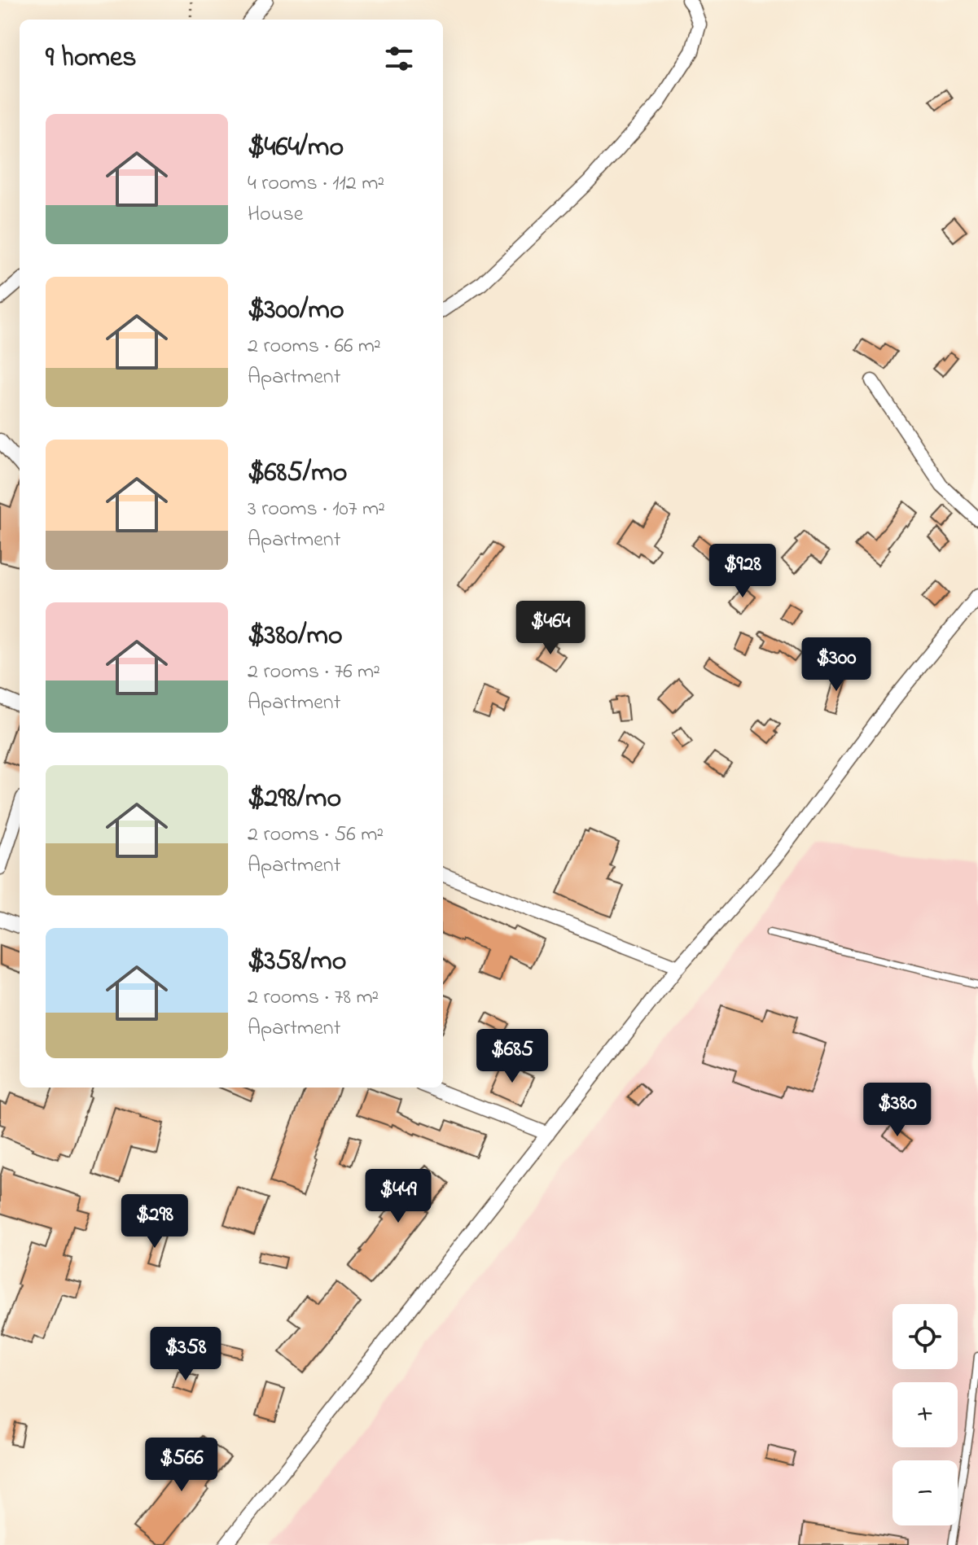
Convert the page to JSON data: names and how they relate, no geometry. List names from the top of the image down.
{
  "page": {
    "heading": "9 homes",
    "list": [
      {
        "name": "$464/mo",
        "note": "4 rooms · 112 m² · House"
      },
      {
        "name": "$300/mo",
        "note": "2 rooms · 66 m² · Apartment"
      },
      {
        "name": "$685/mo",
        "note": "3 rooms · 107 m² · Apartment"
      },
      {
        "name": "$380/mo",
        "note": "2 rooms · 76 m² · Apartment"
      },
      {
        "name": "$298/mo",
        "note": "2 rooms · 56 m² · Apartment"
      },
      {
        "name": "$358/mo",
        "note": "2 rooms · 78 m² · Apartment"
      }
    ],
    "price": [
      "$928",
      "$464",
      "$300",
      "$685",
      "$380",
      "$449",
      "$298",
      "$358",
      "$566"
    ],
    "map_buttons": ["+", "−"]
  }
}
